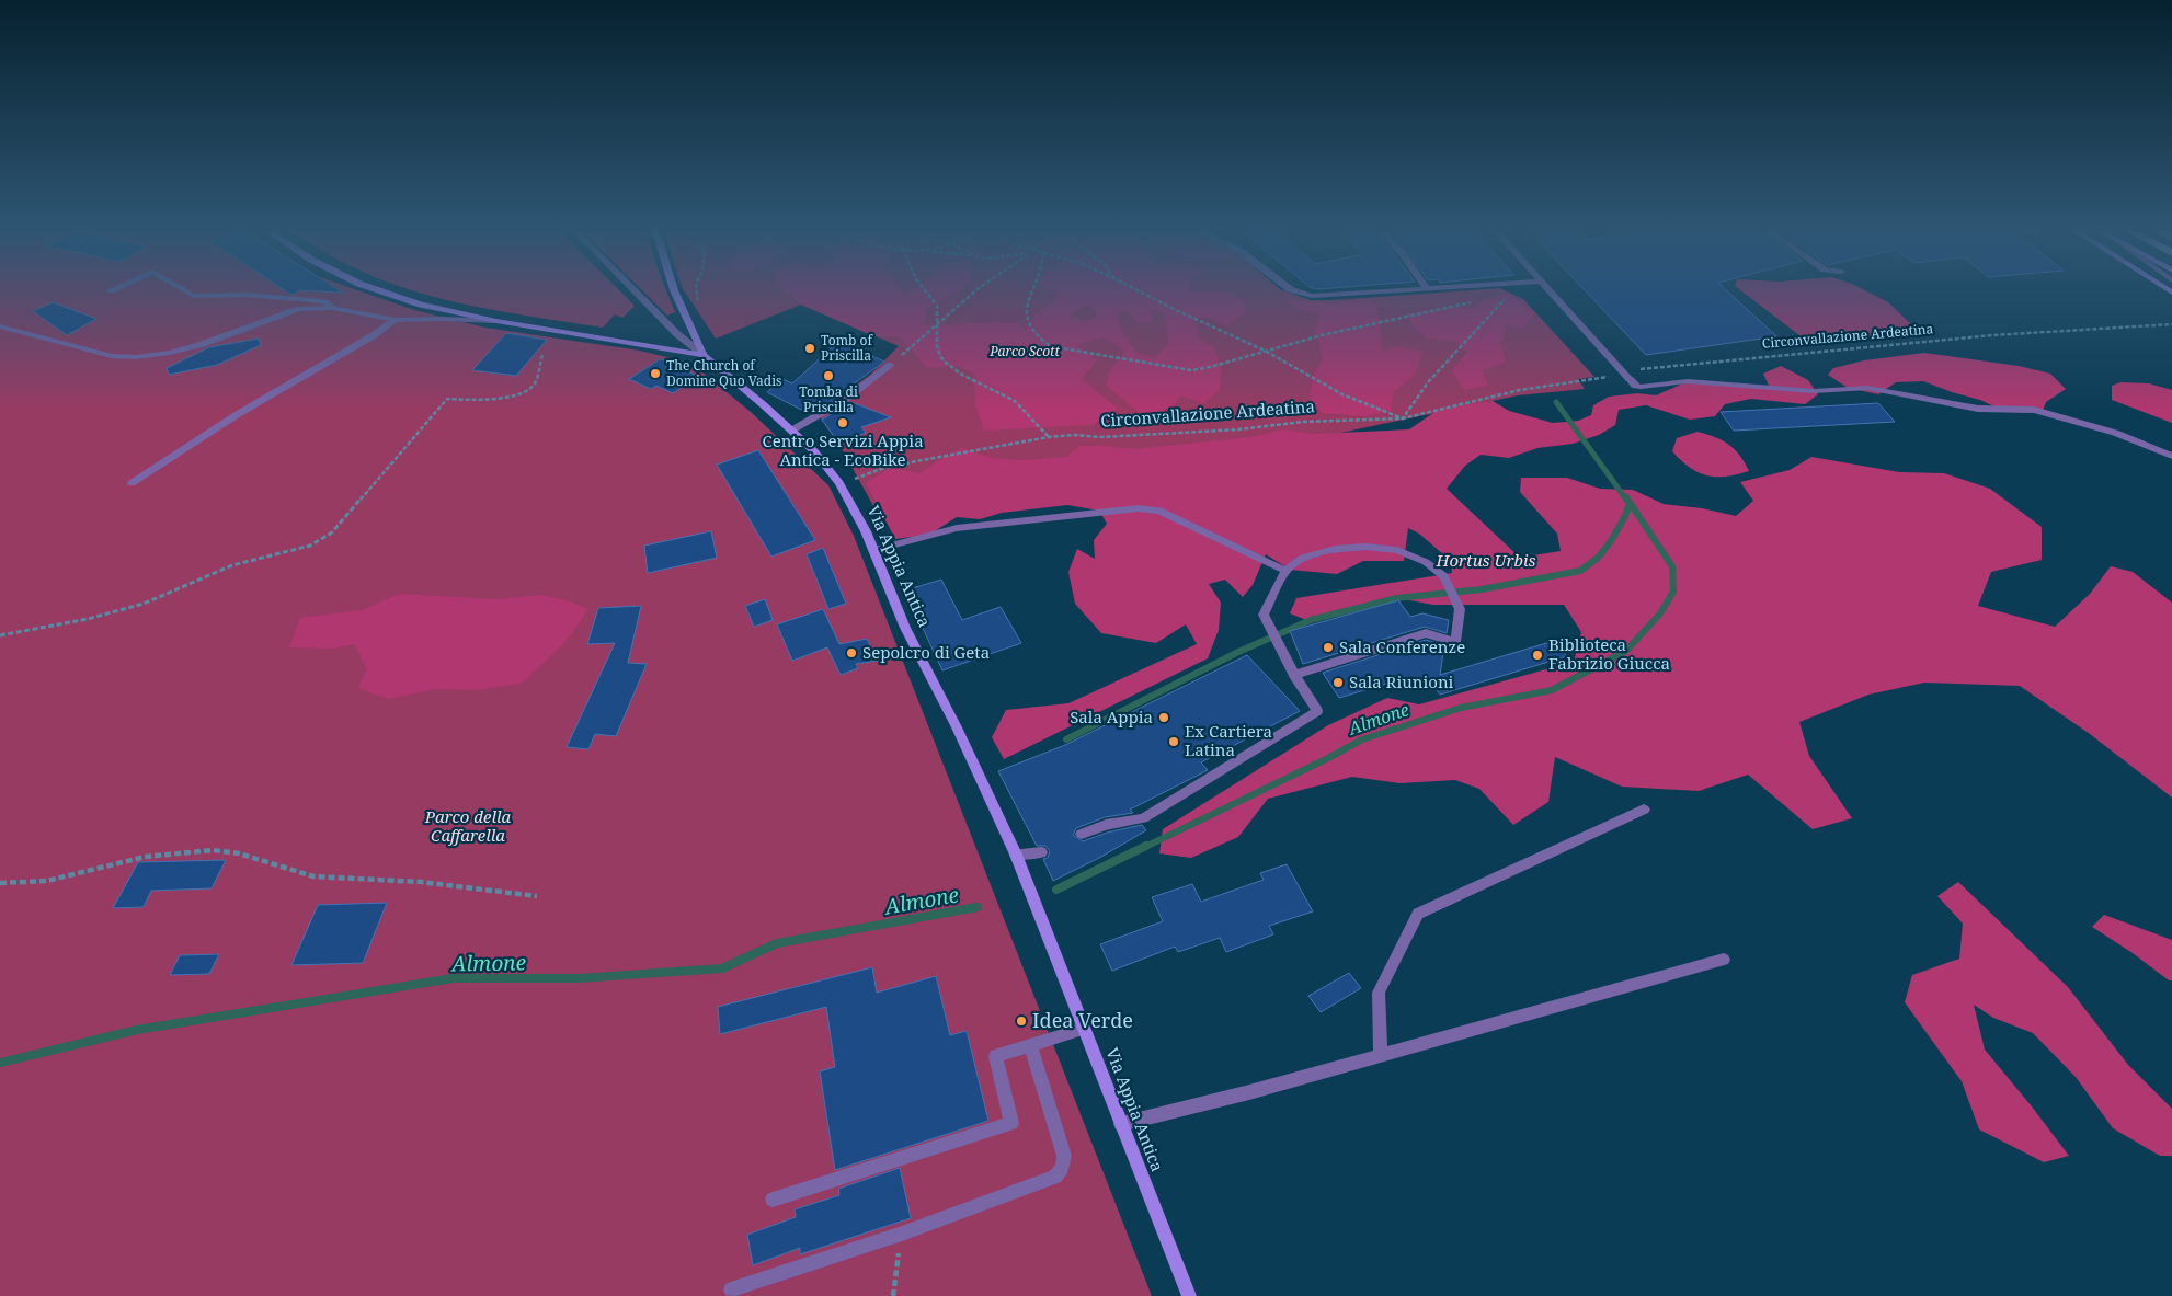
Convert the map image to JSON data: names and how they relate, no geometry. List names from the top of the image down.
{
  "streets": {
    "street": ["Via Appia Antica"],
    "path": ["Circonvallazione Ardeatina"]
  },
  "crossings": [
    ["Circonvallazione Ardeatina", "Via Appia Antica"]
  ],
  "water": ["Almone"],
  "parks": ["Parco Scott", "Hortus Urbis", "Parco della Caffarella"],
  "places": [
    "Tomb of Priscilla",
    "The Church of Domine Quo Vadis",
    "Tomba di Priscilla",
    "Centro Servizi Appia Antica - EcoBike",
    "Sala Conferenze",
    "Sepolcro di Geta",
    "Biblioteca Fabrizio Giucca",
    "Sala Riunioni",
    "Sala Appia",
    "Ex Cartiera Latina",
    "Idea Verde"
  ]
}
